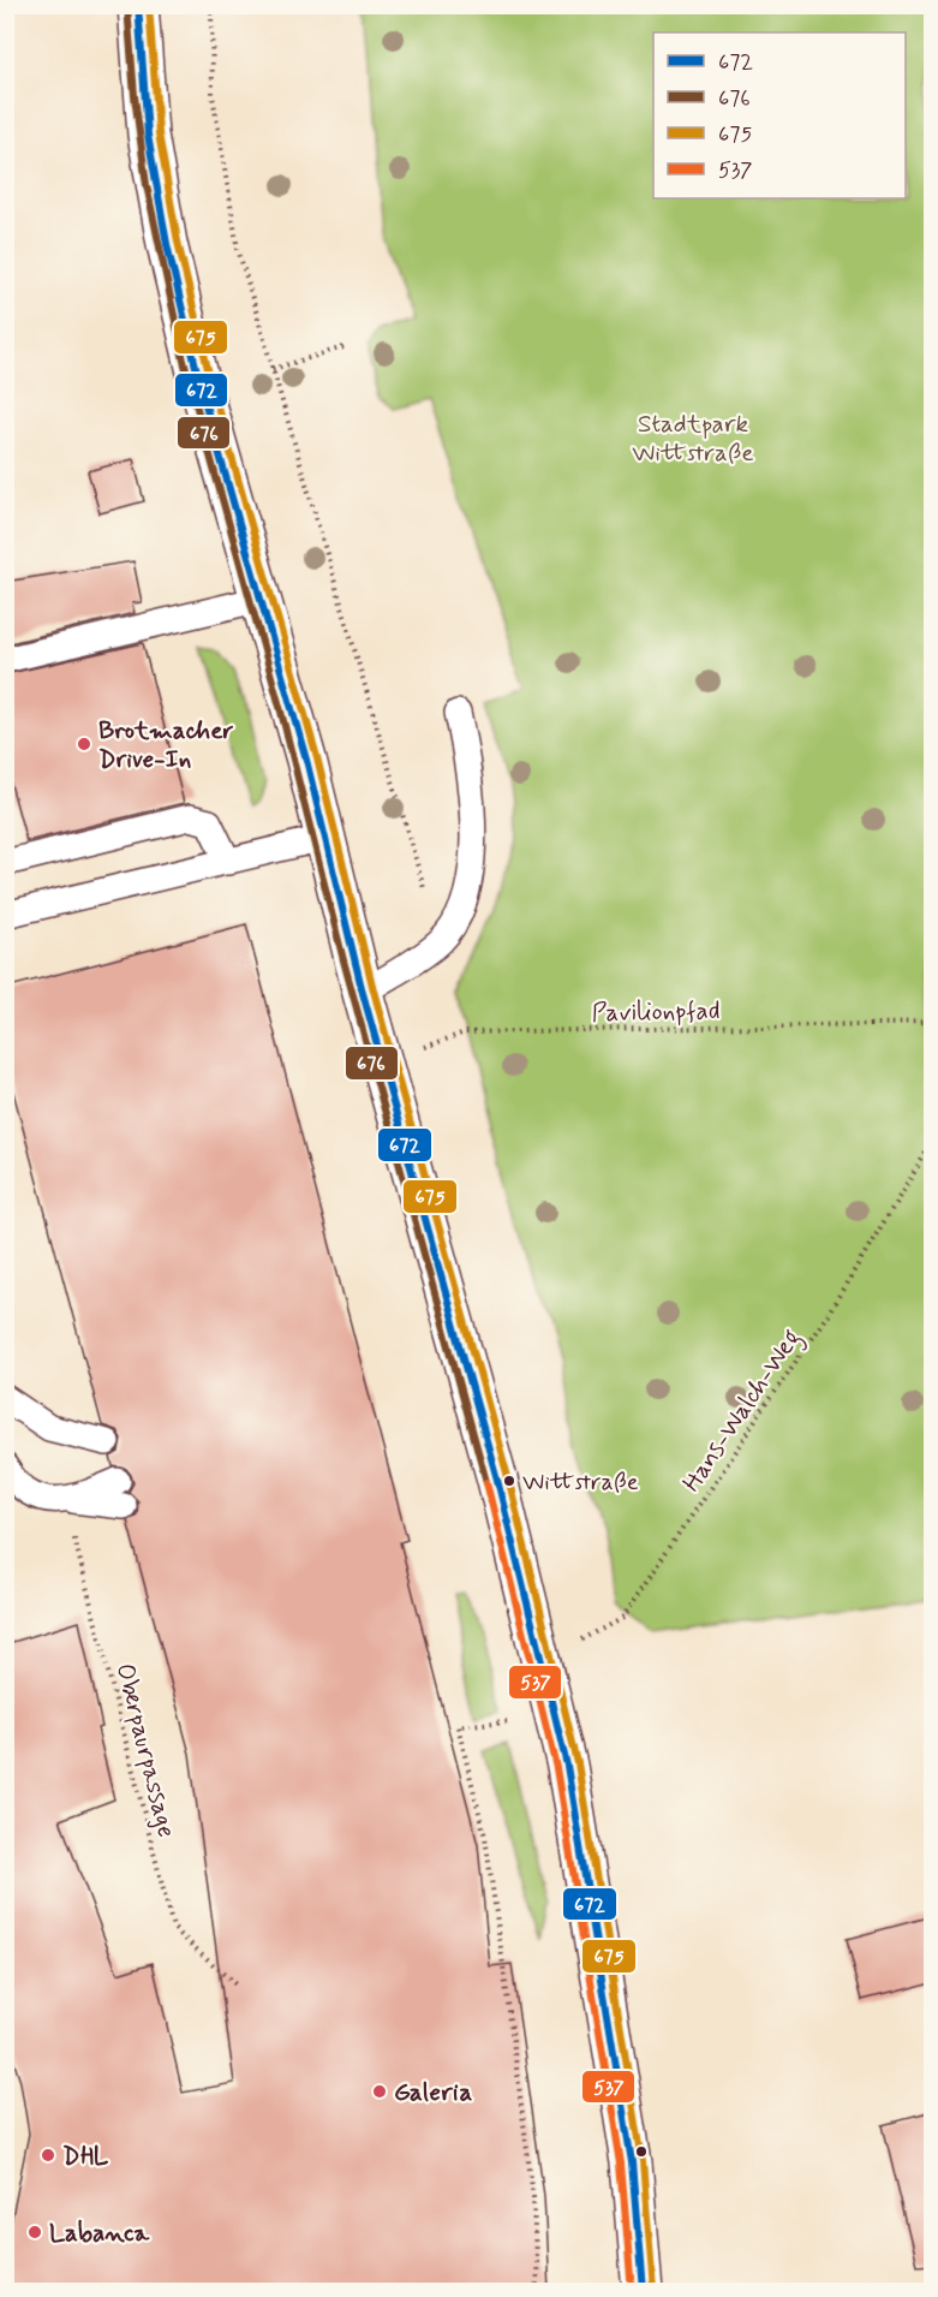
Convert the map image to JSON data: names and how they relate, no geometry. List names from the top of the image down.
{
  "streets": {
    "path": ["Pavilionpfad", "Hans-Walch-Weg", "Oberpaurpassage"]
  },
  "parks": ["Stadtpark Wittstraße"],
  "places": [
    "Brotmacher Drive-In",
    "Wittstraße",
    "Galeria",
    "DHL",
    "Labanca"
  ],
  "lines": [
    "transit line 672",
    "transit line 675",
    "transit line 676",
    "transit line 537"
  ],
  "legend": [
    "672",
    "676",
    "675",
    "537"
  ]
}
